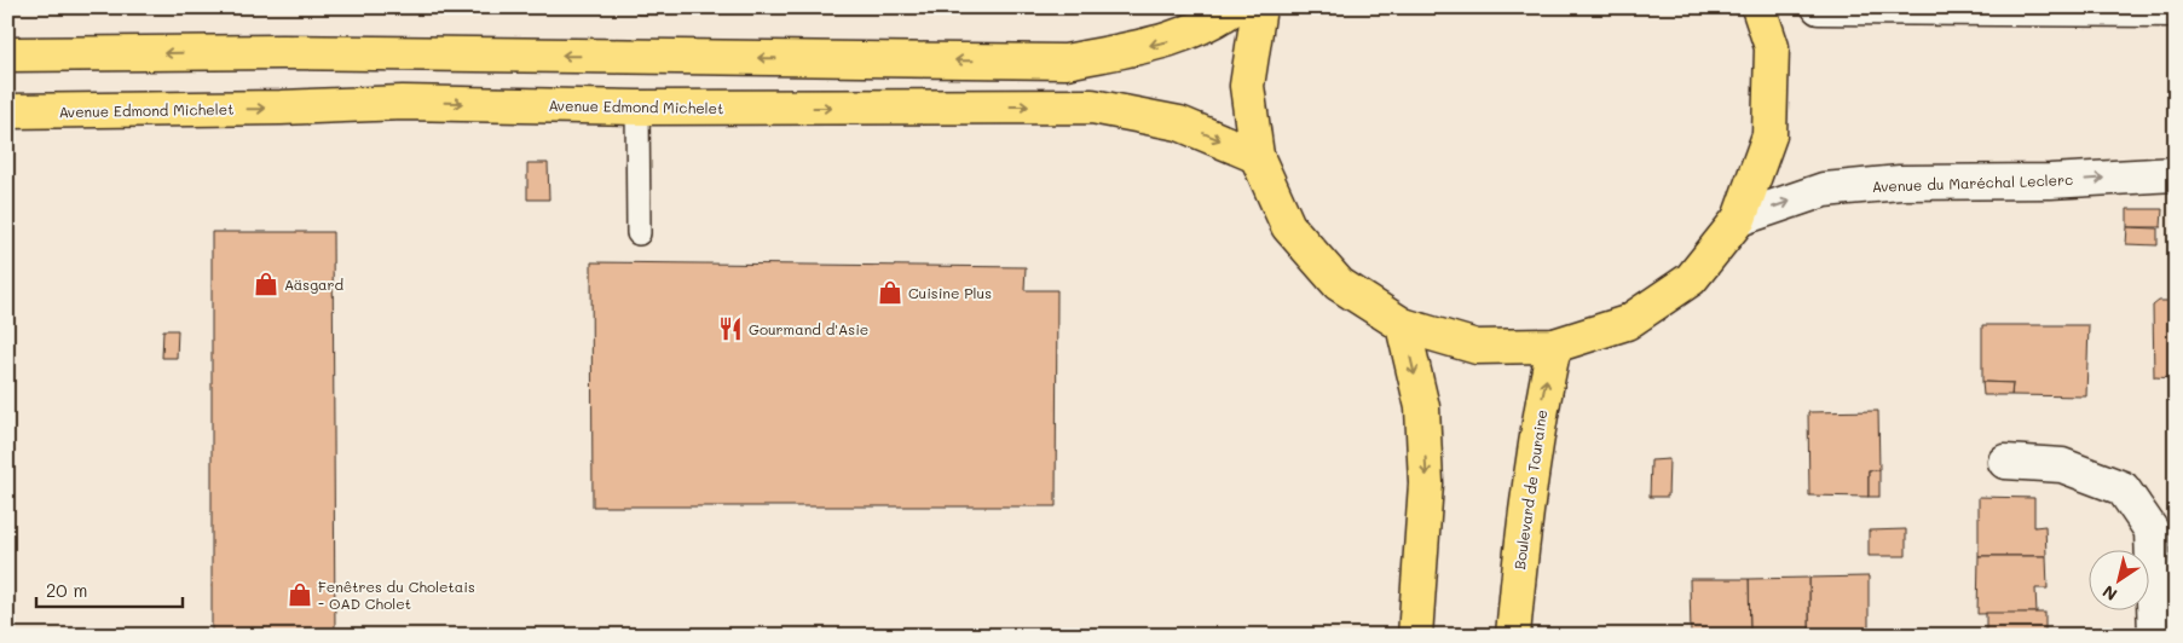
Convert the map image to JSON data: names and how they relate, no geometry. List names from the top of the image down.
{
  "streets": {
    "main road": ["Avenue Edmond Michelet", "Avenue du Maréchal Leclerc", "Boulevard de Touraine"]
  },
  "places": {
    "shop": ["Aäsgard", "Cuisine Plus", "Fenêtres du Choletais - OAD Cholet"],
    "restaurant": ["Gourmand d'Asie"]
  },
  "scale_bar": "20 m",
  "north": "bottom left"
}
